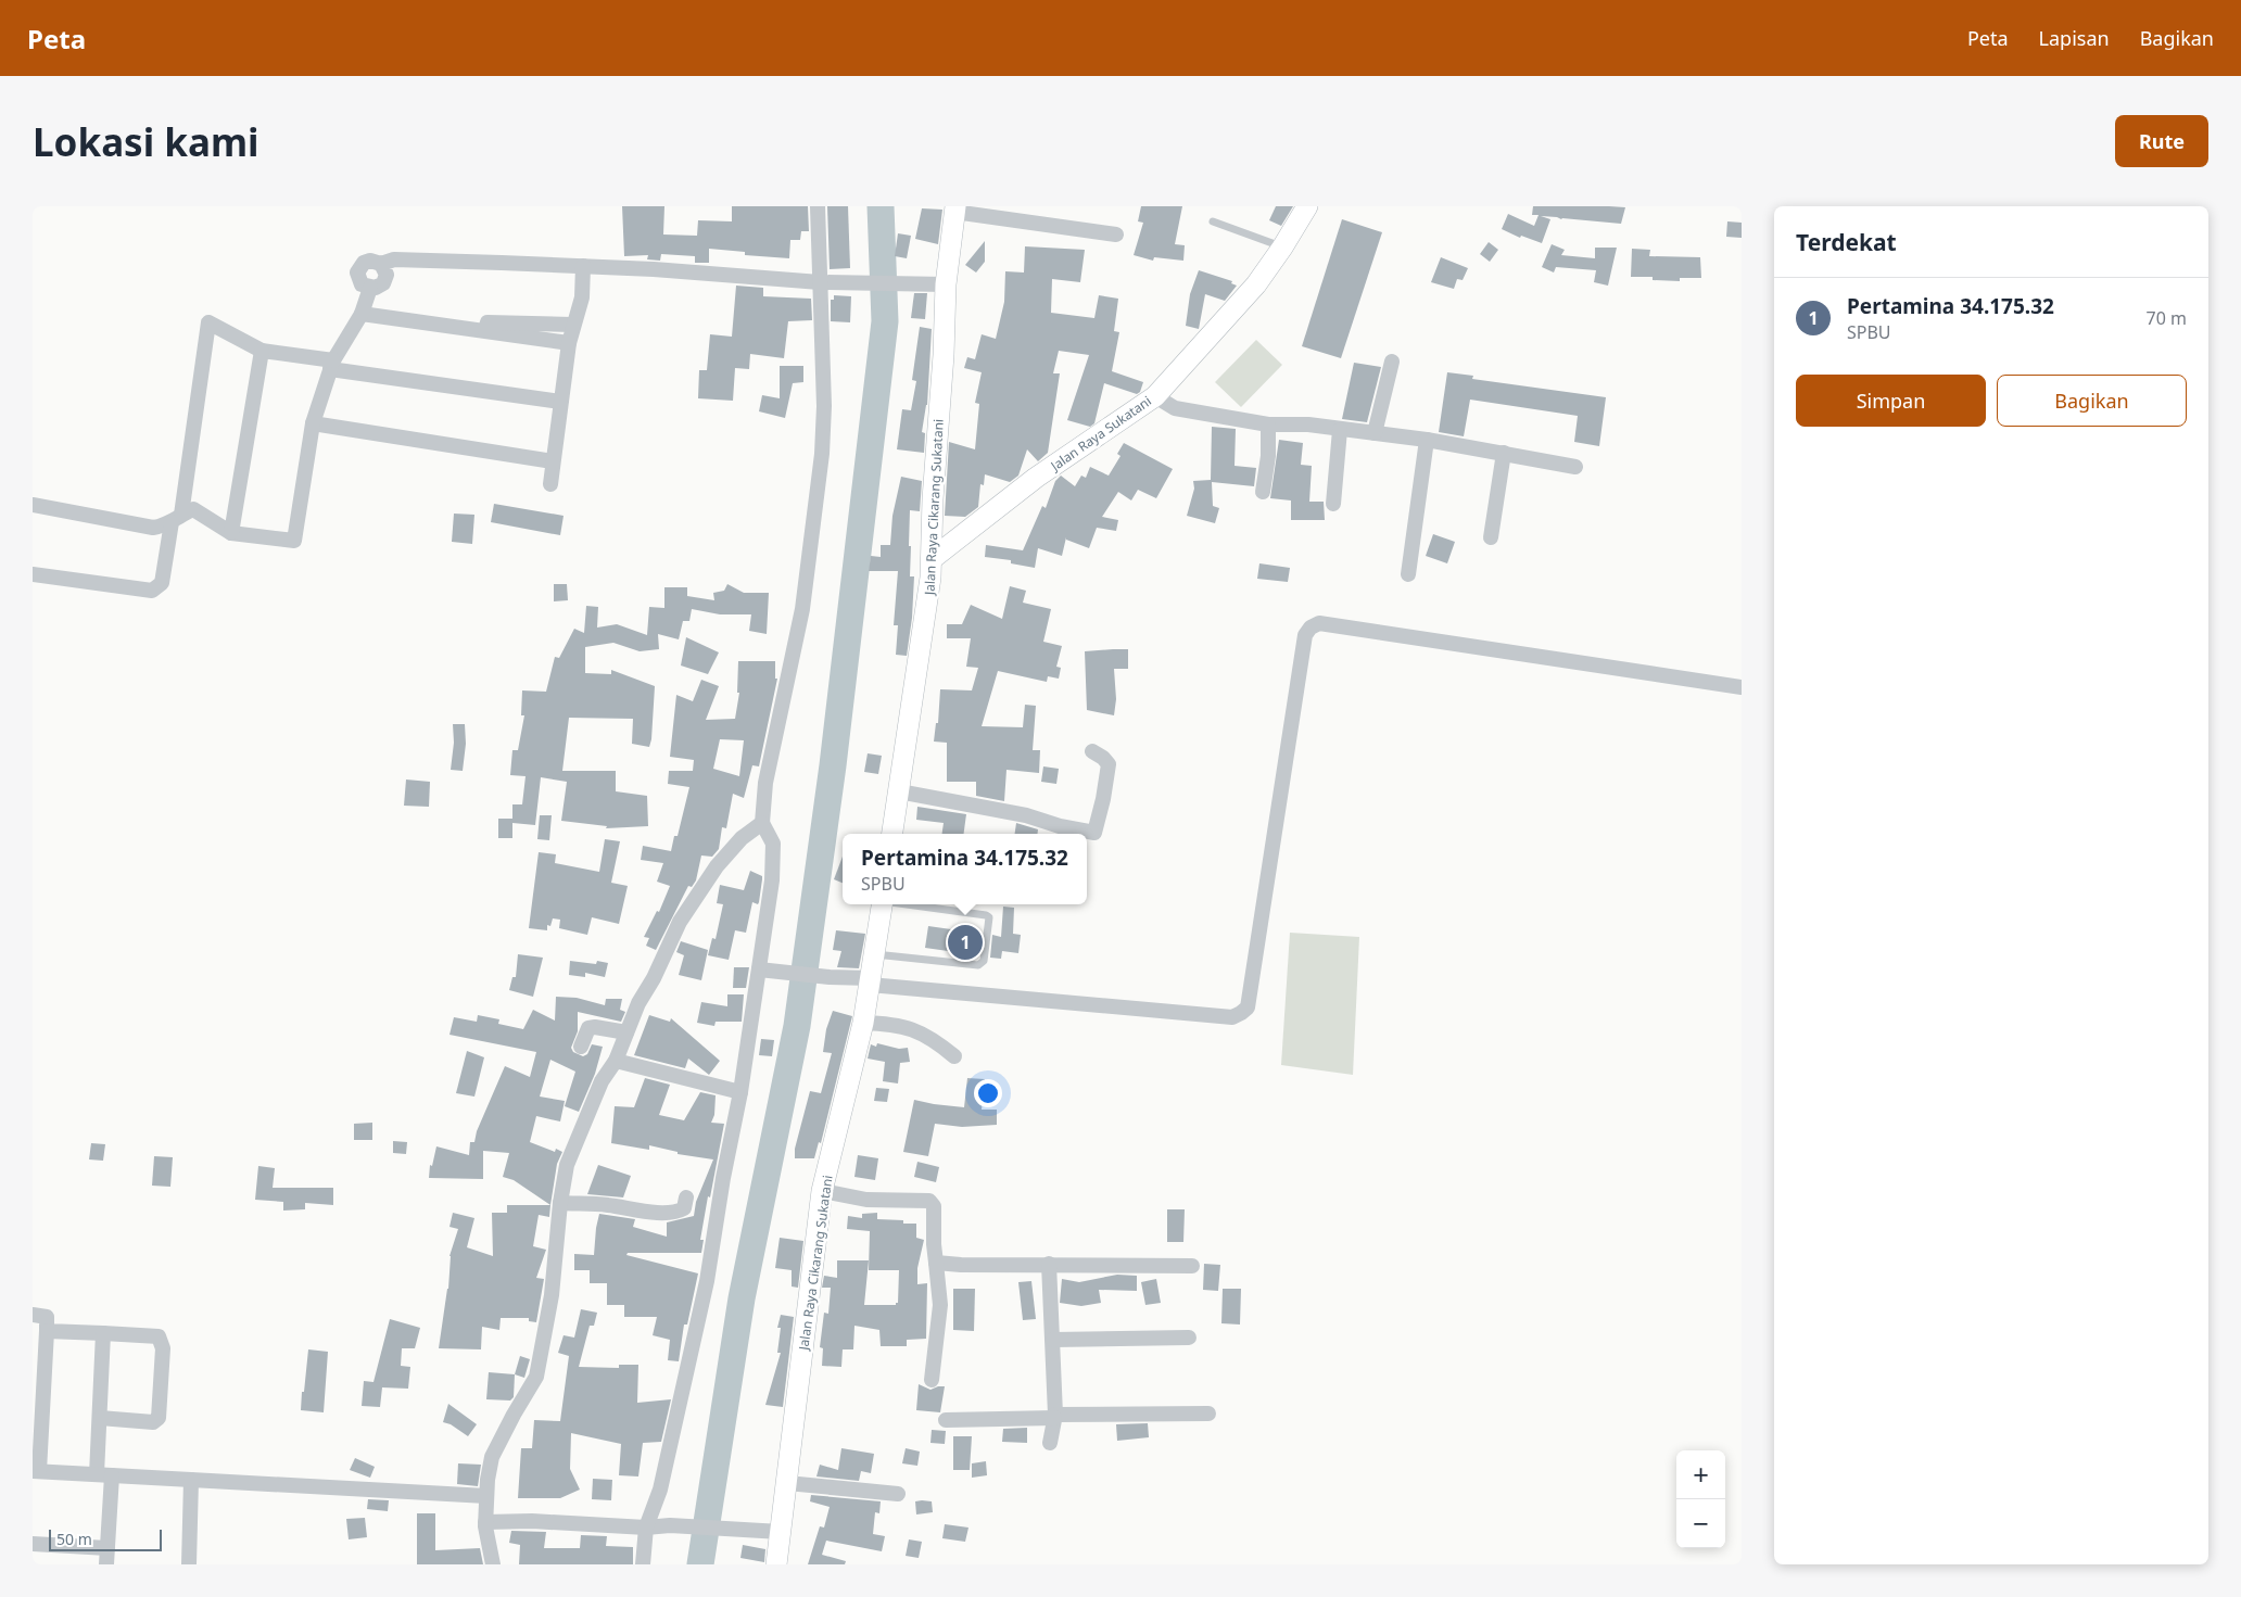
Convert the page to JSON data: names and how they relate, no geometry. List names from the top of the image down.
{
  "streets": {
    "main road": ["Jalan Raya Sukatani", "Jalan Raya Cikarang Sukatani"]
  },
  "crossings": [
    ["Jalan Raya Sukatani", "Jalan Raya Cikarang Sukatani"]
  ],
  "scale_bar": "50 m",
  "page": {
    "header": "Peta",
    "nav": ["Peta", "Lapisan", "Bagikan"],
    "buttons": [
      "Rute",
      ["Simpan", "Bagikan"]
    ],
    "title": "Lokasi kami",
    "heading": "Terdekat",
    "list": [
      {
        "mark": "1",
        "name": "Pertamina 34.175.32",
        "note": "SPBU",
        "value": "70 m"
      }
    ],
    "popup": ["Pertamina 34.175.32", "SPBU"],
    "pins": "1",
    "map_buttons": ["+", "−"],
    "scale": "50 m"
  }
}
